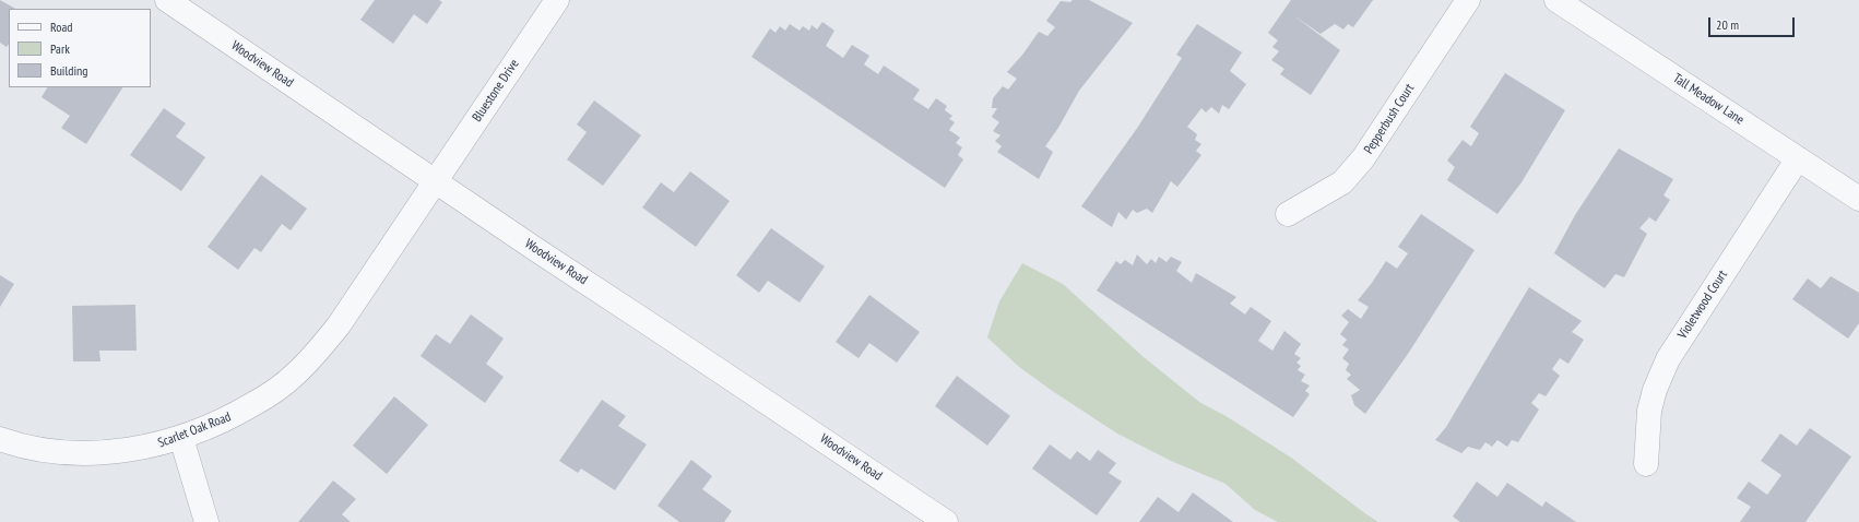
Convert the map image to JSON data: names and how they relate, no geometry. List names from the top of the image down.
{
  "streets": {
    "street": [
      "Woodview Road",
      "Bluestone Drive",
      "Tall Meadow Lane",
      "Pepperbush Court",
      "Violetwood Court",
      "Scarlet Oak Road"
    ]
  },
  "crossings": [
    ["Woodview Road", "Bluestone Drive"],
    ["Woodview Road", "Scarlet Oak Road"],
    ["Bluestone Drive", "Scarlet Oak Road"],
    ["Tall Meadow Lane", "Violetwood Court"]
  ],
  "legend": ["Road", "Park", "Building"],
  "scale_bar": "20 m"
}
